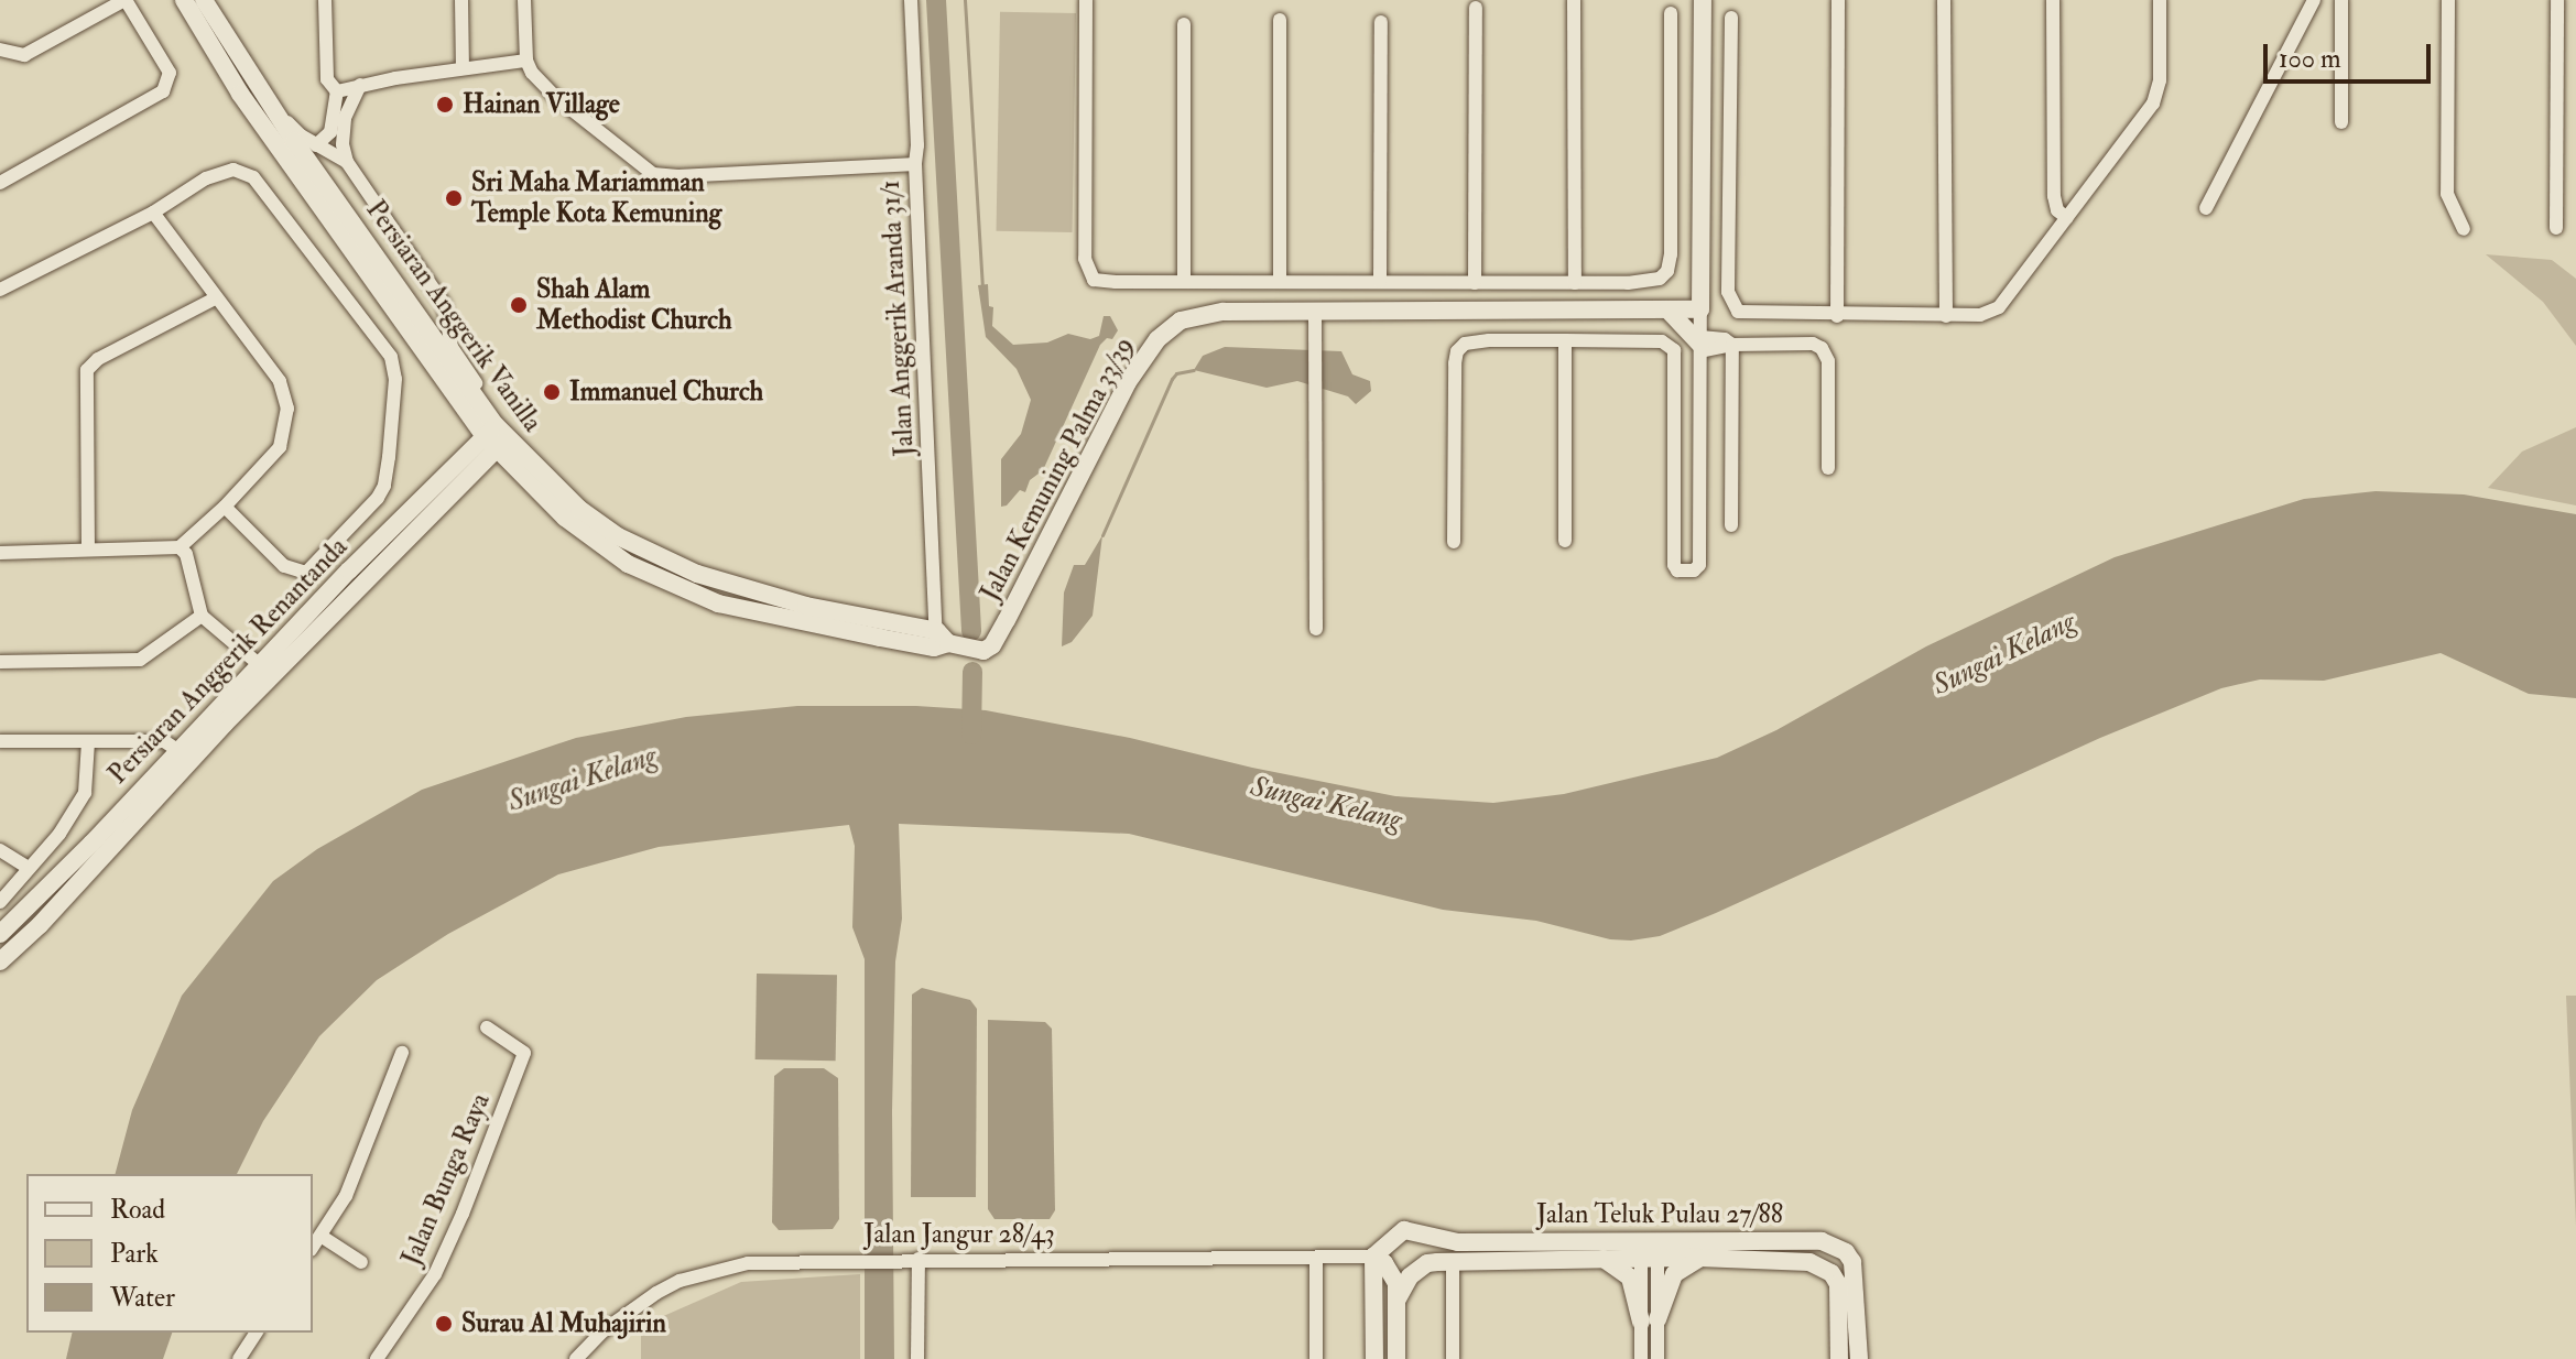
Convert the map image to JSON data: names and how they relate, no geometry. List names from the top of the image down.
{
  "streets": {
    "main road": [
      "Persiaran Anggerik Vanilla",
      "Jalan Kemuning Palma 33/39",
      "Persiaran Anggerik Renantanda",
      "Jalan Teluk Pulau 27/88"
    ],
    "street": ["Jalan Anggerik Aranda 31/1", "Jalan Bunga Raya", "Jalan Jangur 28/43"]
  },
  "crossings": [
    ["Persiaran Anggerik Vanilla", "Jalan Anggerik Aranda 31/1"],
    ["Persiaran Anggerik Vanilla", "Jalan Kemuning Palma 33/39"],
    ["Persiaran Anggerik Vanilla", "Persiaran Anggerik Renantanda"],
    ["Jalan Teluk Pulau 27/88", "Jalan Jangur 28/43"]
  ],
  "water": ["Sungai Kelang"],
  "places": [
    "Hainan Village",
    "Sri Maha Mariamman Temple Kota Kemuning",
    "Shah Alam Methodist Church",
    "Immanuel Church",
    "Surau Al Muhajirin"
  ],
  "legend": ["Road", "Park", "Water"],
  "scale_bar": "100 m"
}
